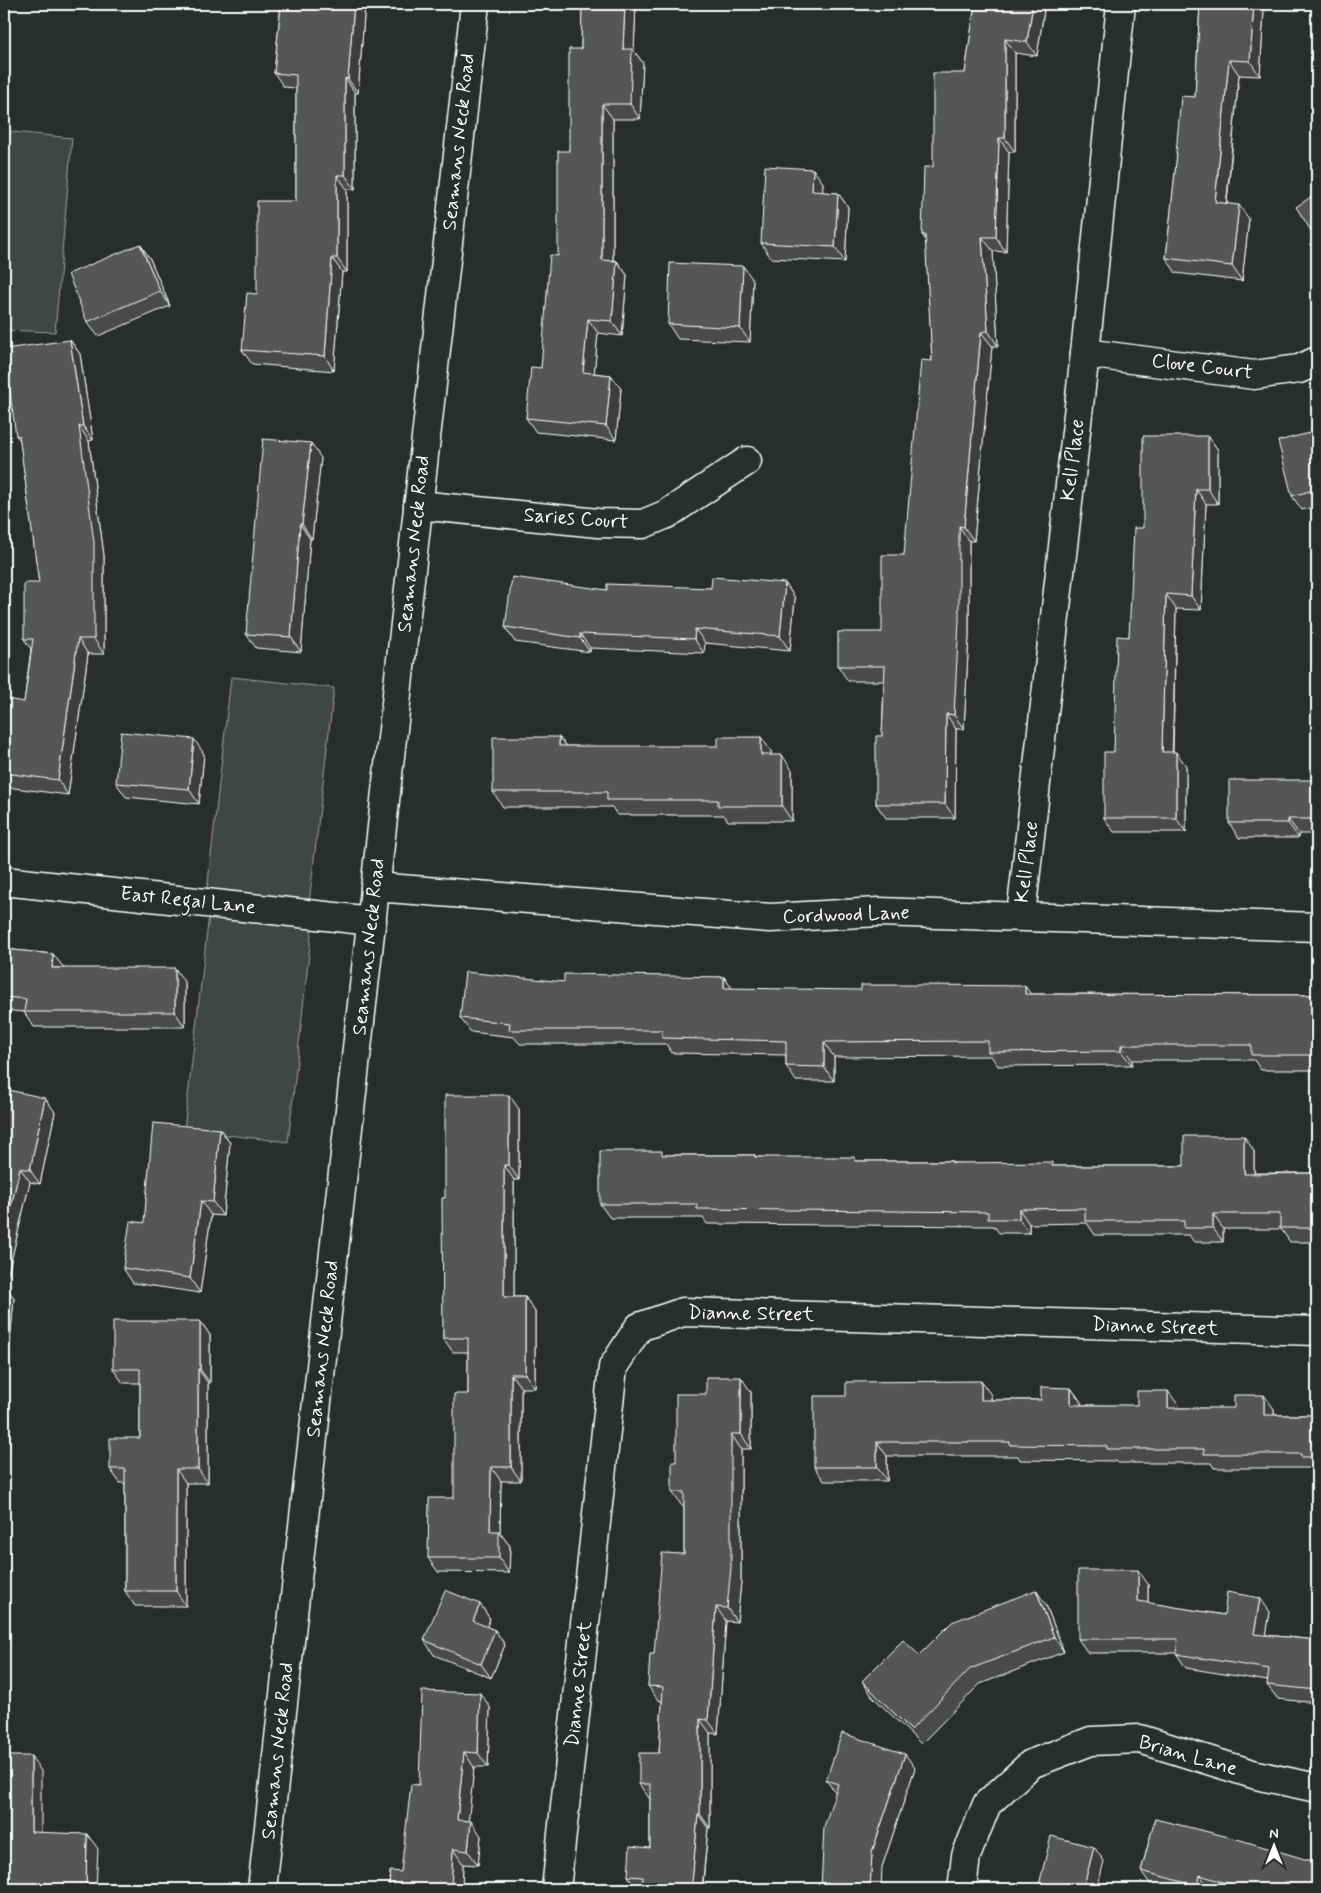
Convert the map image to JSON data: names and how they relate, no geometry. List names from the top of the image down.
{
  "streets": {
    "street": [
      "Seamans Neck Road",
      "Clove Court",
      "Kell Place",
      "Saries Court",
      "East Regal Lane",
      "Cordwood Lane",
      "Dianne Street",
      "Brian Lane"
    ]
  },
  "crossings": [
    ["Seamans Neck Road", "Saries Court"],
    ["Seamans Neck Road", "East Regal Lane"],
    ["Seamans Neck Road", "Cordwood Lane"],
    ["Clove Court", "Kell Place"],
    ["Kell Place", "Cordwood Lane"]
  ],
  "north": "top"
}
